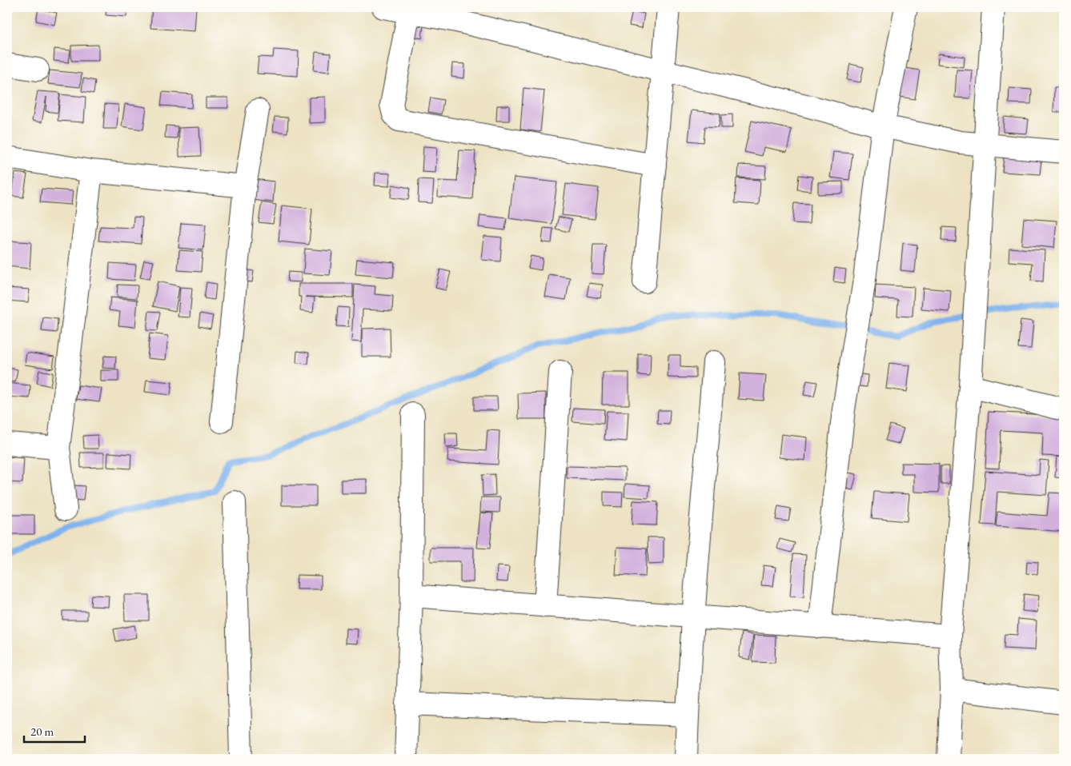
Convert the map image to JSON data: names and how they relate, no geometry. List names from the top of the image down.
{
  "scale_bar": "20 m"
}
